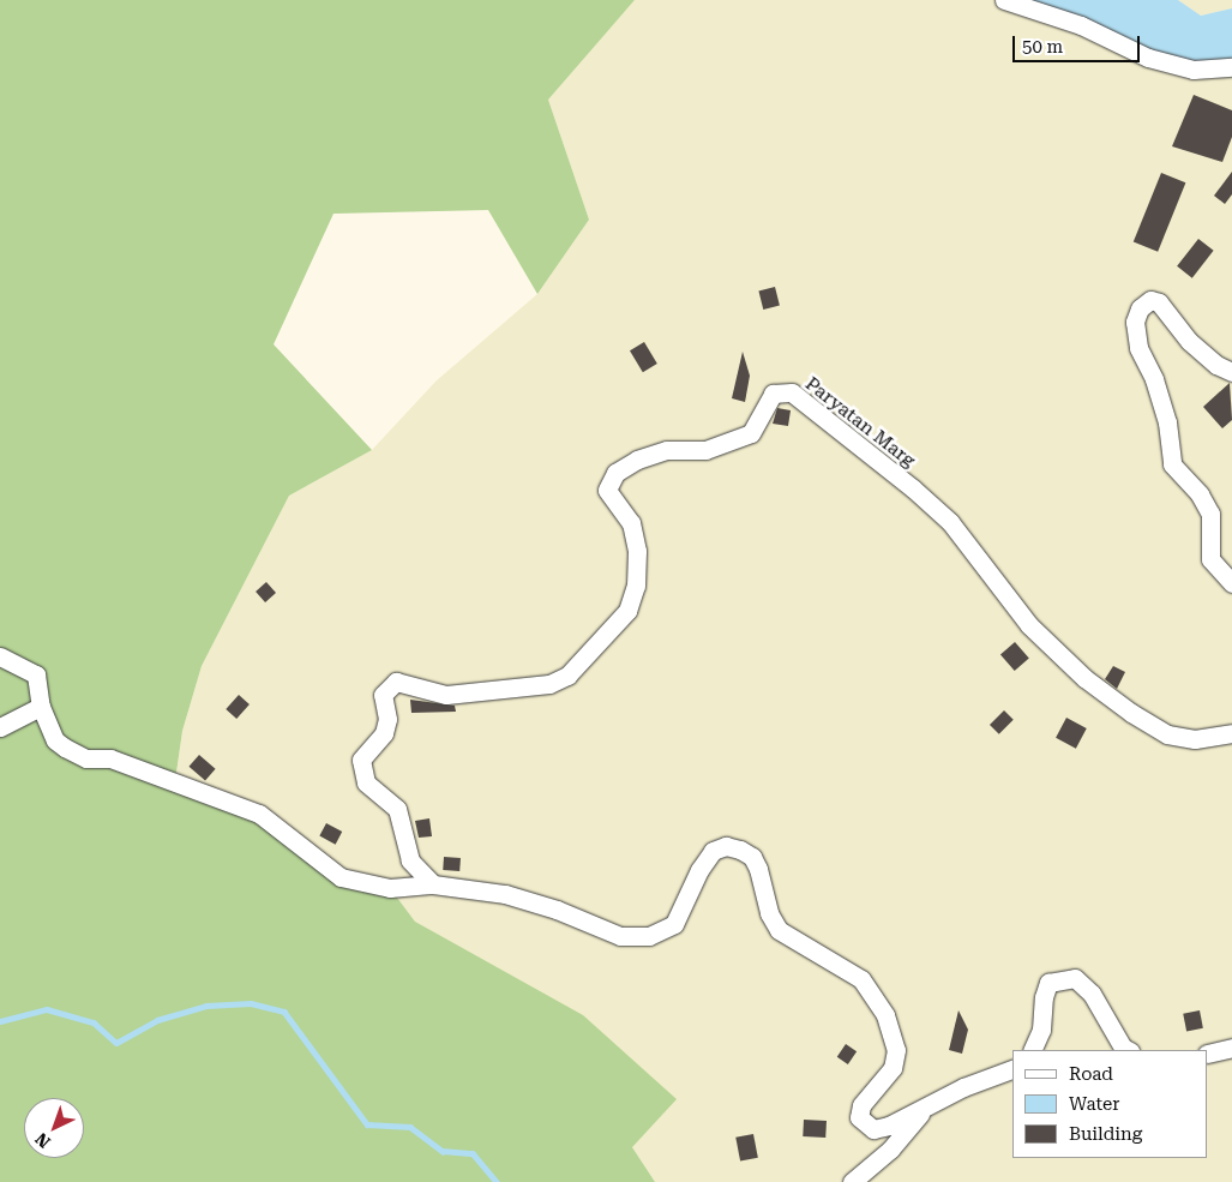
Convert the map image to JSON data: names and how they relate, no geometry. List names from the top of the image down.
{
  "streets": {
    "street": ["Paryatan Marg"]
  },
  "legend": ["Road", "Water", "Building"],
  "scale_bar": "50 m",
  "north": "bottom left"
}
